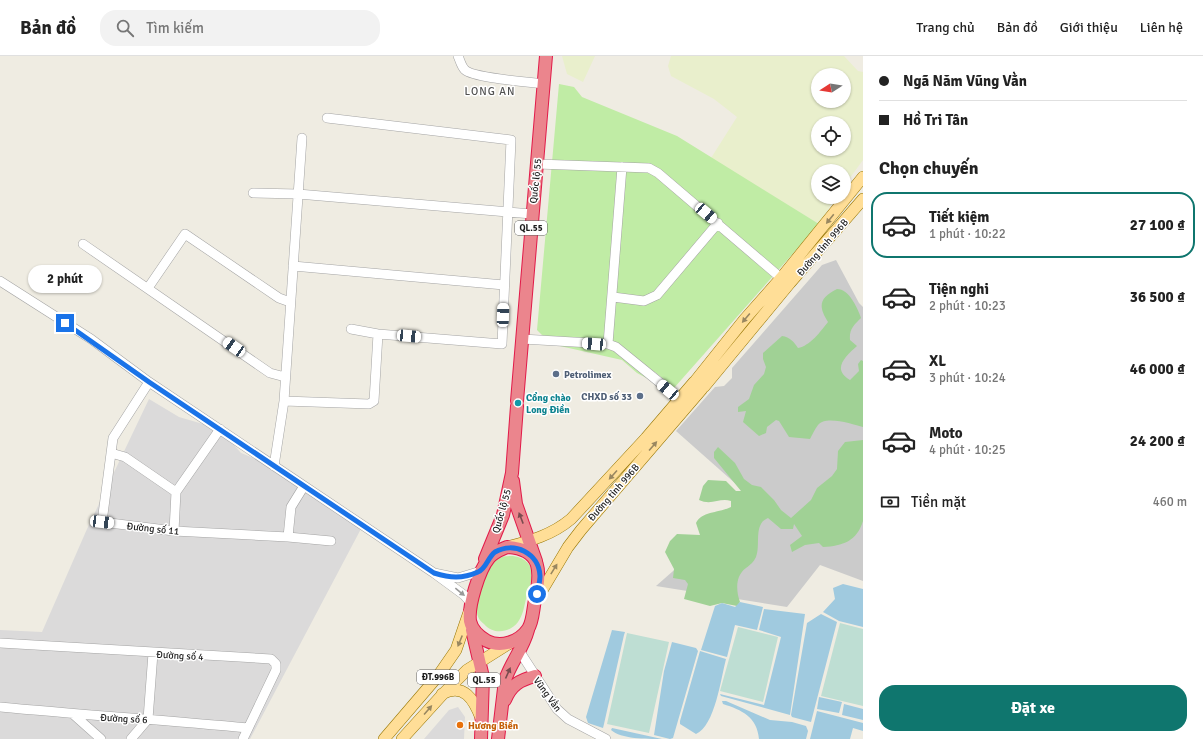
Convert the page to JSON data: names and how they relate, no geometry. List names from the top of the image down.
{
  "streets": {
    "highway": ["Quốc lộ 55", "QL.55"],
    "main road": ["Đường tỉnh 996B", "ĐT.996B"],
    "street": [
      "Đường số 11",
      "Đường số 4",
      "Vũng Vằn",
      "Đường số 6"
    ]
  },
  "crossings": [
    ["Quốc lộ 55", "QL.55"],
    ["Quốc lộ 55", "Đường tỉnh 996B"],
    ["Quốc lộ 55", "ĐT.996B"],
    ["QL.55", "Đường tỉnh 996B"],
    ["QL.55", "ĐT.996B"],
    ["QL.55", "Vũng Vằn"],
    ["Đường tỉnh 996B", "ĐT.996B"],
    ["Đường số 4", "Đường số 6"]
  ],
  "districts": ["LONG AN"],
  "places": [
    "Petrolimex",
    "CHXD số 33",
    "Cổng chào Long Điền",
    "Hương Biển"
  ],
  "north": "left",
  "page": {
    "header": "Bản đồ",
    "search": "Tìm kiếm",
    "nav": [
      "Trang chủ",
      "Bản đồ",
      "Giới thiệu",
      "Liên hệ"
    ],
    "banner": ["Ngã Năm Vũng Vằn", "Hồ Tri Tân"],
    "heading": "Chọn chuyến",
    "list": [
      {
        "name": "Tiết kiệm",
        "note": "1 phút · 10:22",
        "value": "27 100 ₫"
      },
      {
        "name": "Tiện nghi",
        "note": "2 phút · 10:23",
        "value": "36 500 ₫"
      },
      {
        "name": "XL",
        "note": "3 phút · 10:24",
        "value": "46 000 ₫"
      },
      {
        "name": "Moto",
        "note": "4 phút · 10:25",
        "value": "24 200 ₫"
      }
    ],
    "bubble": "2 phút",
    "pay": ["Tiền mặt", "460 m"],
    "buttons": "Đặt xe"
  }
}
